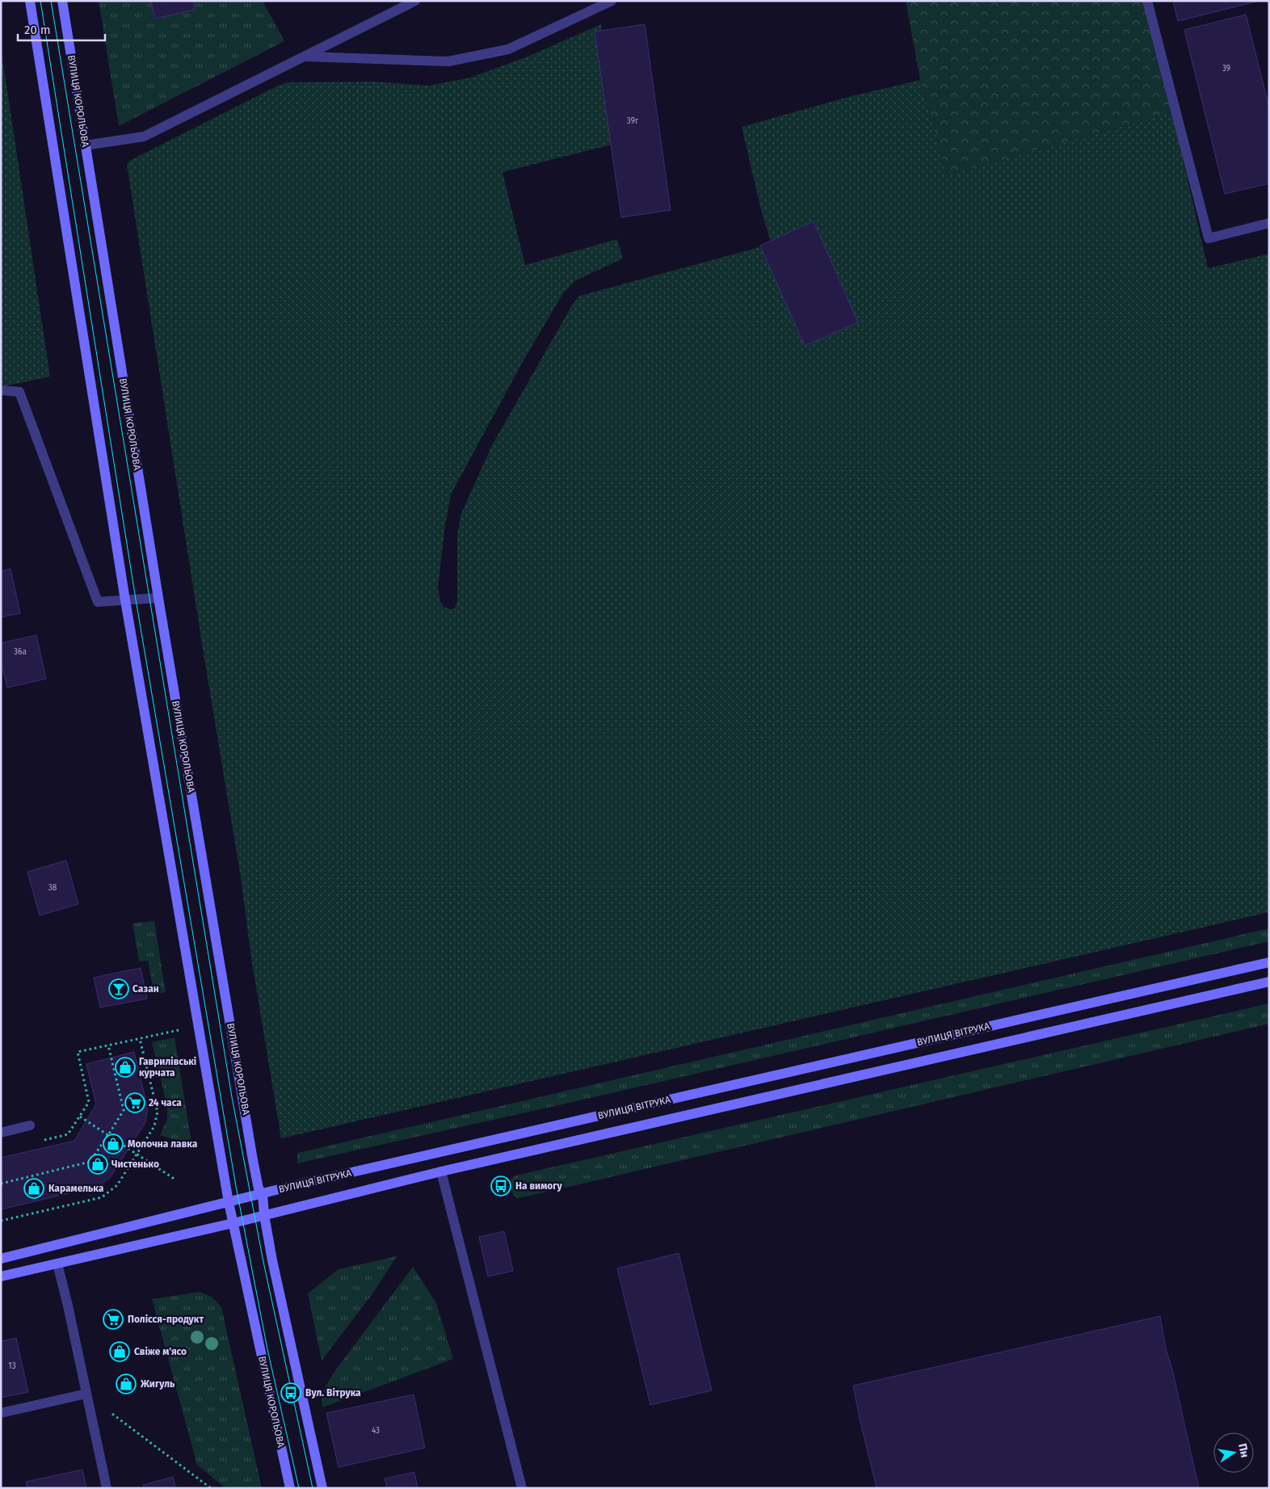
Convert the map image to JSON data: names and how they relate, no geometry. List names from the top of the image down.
{
  "streets": {
    "main road": ["ВУЛИЦЯ КОРОЛЬОВА", "ВУЛИЦЯ ВІТРУКА"]
  },
  "crossings": [
    ["ВУЛИЦЯ КОРОЛЬОВА", "ВУЛИЦЯ ВІТРУКА"]
  ],
  "places": {
    "bar": ["Сазан"],
    "shop": [
      "Гаврилівські курчата",
      "Молочна лавка",
      "Чистенько",
      "Карамелька",
      "Свіже м'ясо",
      "Жигуль"
    ],
    "supermarket": ["24 часа", "Полісся-продукт"],
    "bus stop": ["На вимогу", "Вул. Вітрука"]
  },
  "house_numbers": [
    "39",
    "39г",
    "36а",
    "38",
    "13",
    "43"
  ],
  "scale_bar": "20 m",
  "north": "right"
}
